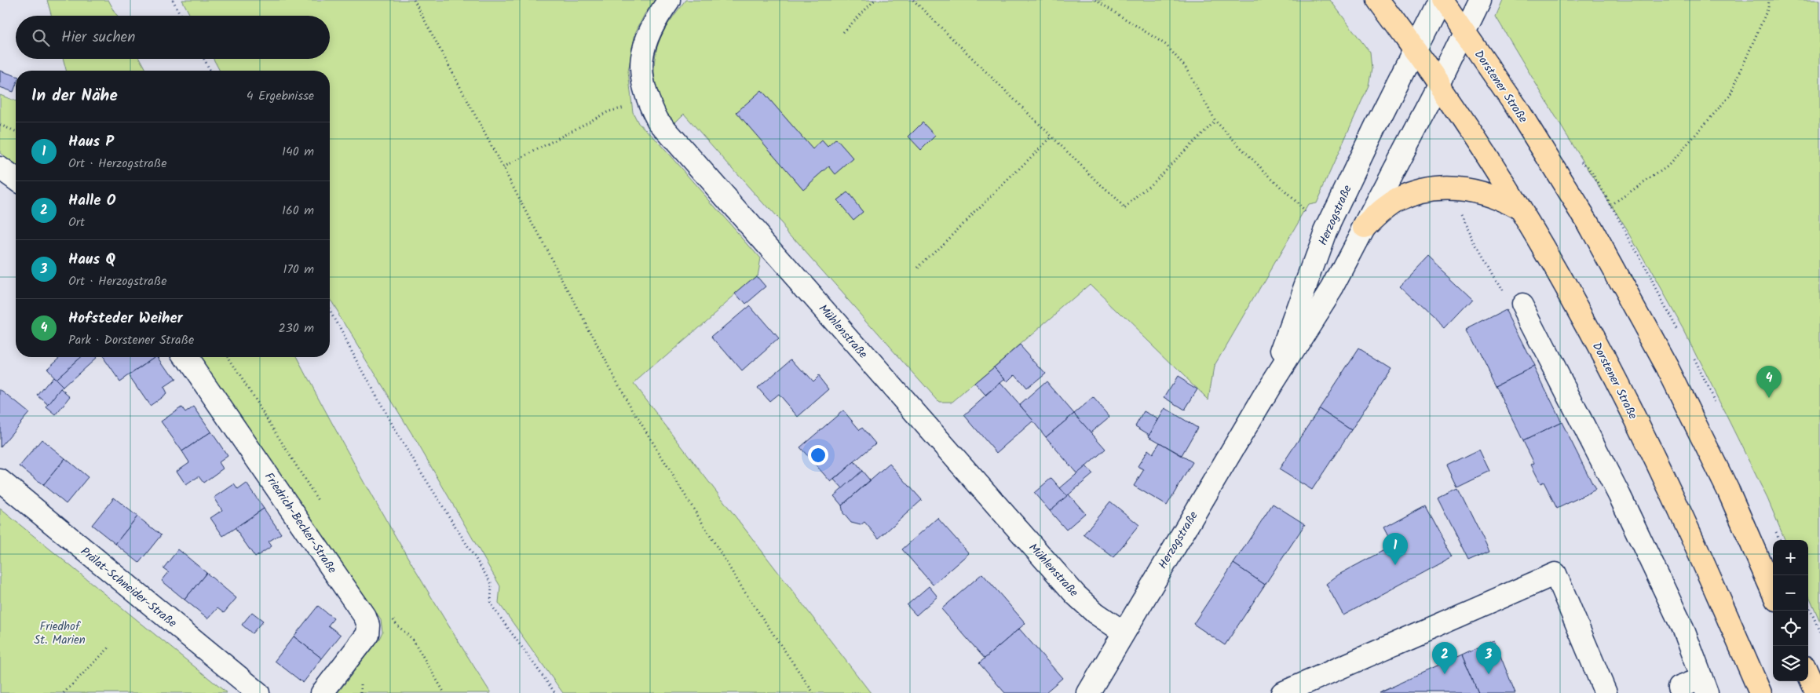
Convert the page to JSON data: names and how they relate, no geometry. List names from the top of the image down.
{
  "streets": {
    "main road": ["Dorstener Straße"],
    "street": [
      "Herzogstraße",
      "Mühlenstraße",
      "Friedrich-Becker-Straße",
      "Prälat-Schneider-Straße"
    ]
  },
  "crossings": [
    ["Dorstener Straße", "Herzogstraße"],
    ["Herzogstraße", "Mühlenstraße"]
  ],
  "parks": ["Friedhof St. Marien"],
  "page": {
    "search": "Hier suchen",
    "heading": ["In der Nähe", "4 Ergebnisse"],
    "list": [
      {
        "mark": "1",
        "name": "Haus P",
        "note": "Ort · Herzogstraße",
        "value": "140 m"
      },
      {
        "mark": "2",
        "name": "Halle O",
        "note": "Ort",
        "value": "160 m"
      },
      {
        "mark": "3",
        "name": "Haus Q",
        "note": "Ort · Herzogstraße",
        "value": "170 m"
      },
      {
        "mark": "4",
        "name": "Hofsteder Weiher",
        "note": "Park · Dorstener Straße",
        "value": "230 m"
      }
    ],
    "pins": [
      "4",
      "1",
      "2",
      "3"
    ],
    "map_buttons": ["+", "−"]
  }
}
